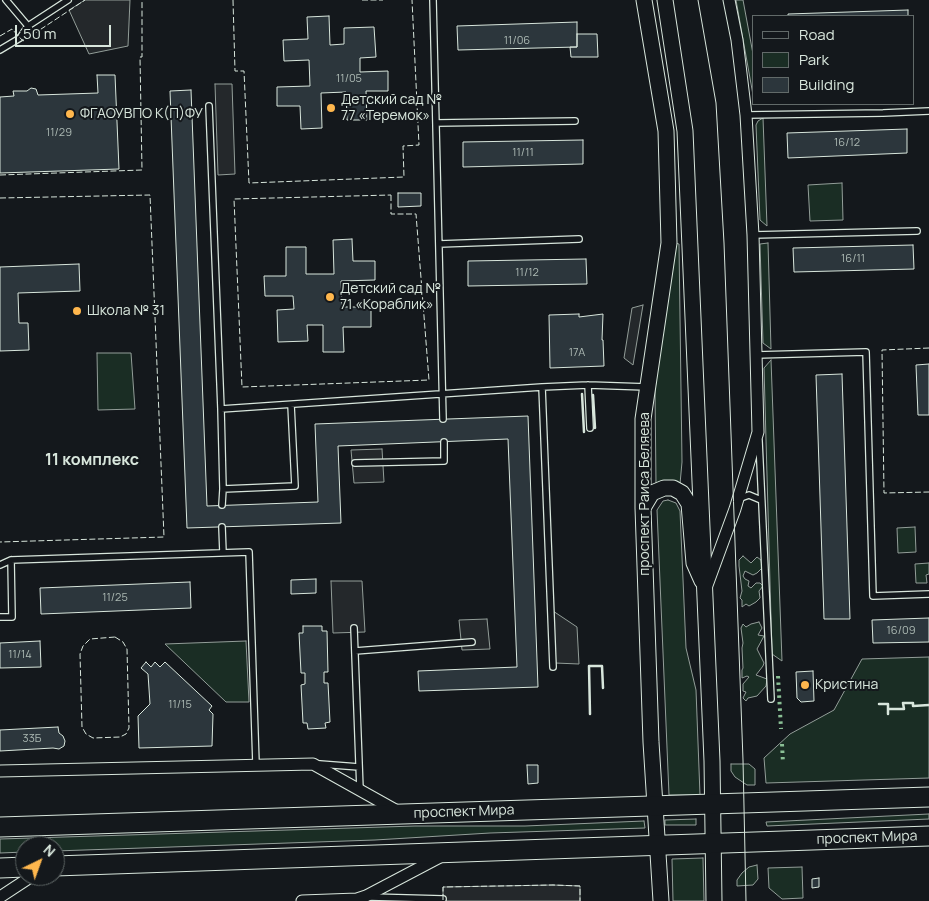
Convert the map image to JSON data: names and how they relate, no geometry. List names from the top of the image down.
{
  "streets": {
    "main road": ["проспект Мира"],
    "street": ["проспект Раиса Беляева"]
  },
  "crossings": [
    ["проспект Раиса Беляева", "проспект Мира"]
  ],
  "districts": ["11 комплекс"],
  "places": [
    "Детский сад № 77 «Теремок»",
    "ФГАОУВПО К(П)ФУ",
    "Детский сад № 71 «Кораблик»",
    "Школа № 31",
    "Кристина"
  ],
  "house_numbers": [
    "11/06",
    "11/05",
    "11/29",
    "16/12",
    "11/11",
    "16/11",
    "11/12",
    "17А",
    "11/25",
    "16/09",
    "11/14",
    "11/15",
    "33Б"
  ],
  "legend": ["Road", "Park", "Building"],
  "scale_bar": "50 m",
  "north": "top right"
}
